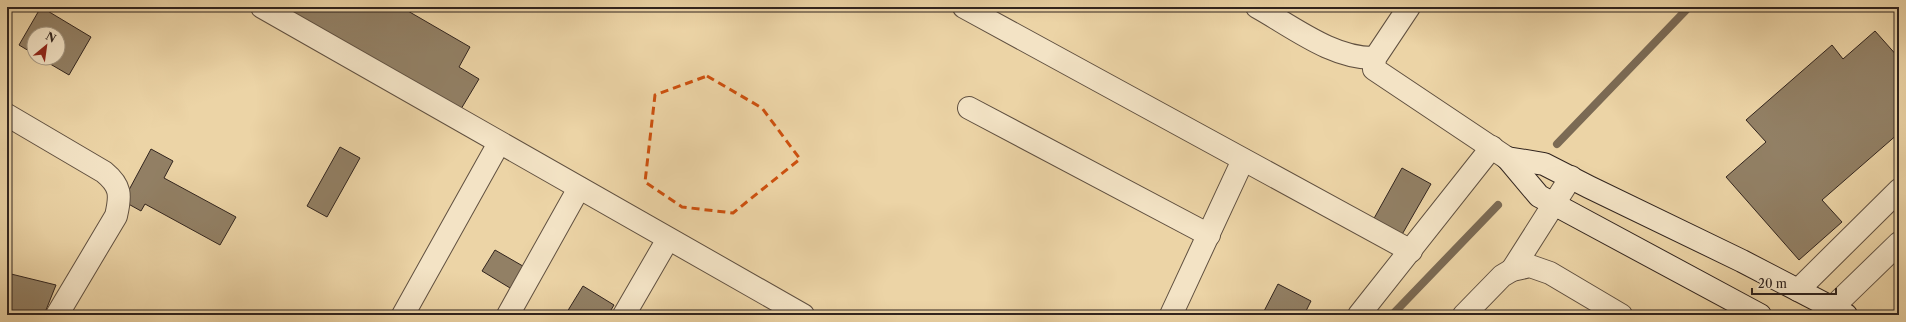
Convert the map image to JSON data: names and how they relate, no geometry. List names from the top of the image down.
{
  "scale_bar": "20 m",
  "north": "top right"
}
